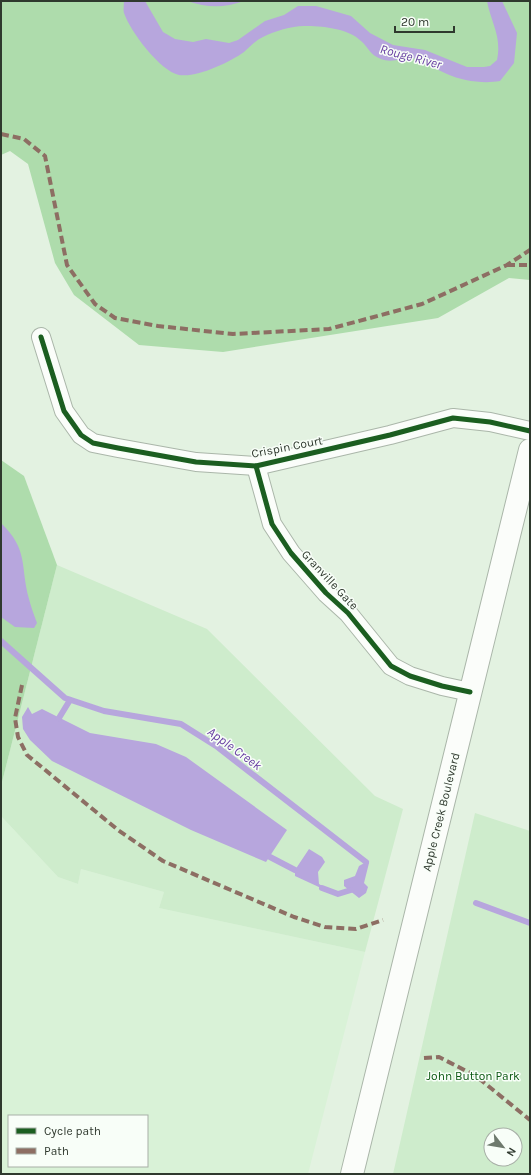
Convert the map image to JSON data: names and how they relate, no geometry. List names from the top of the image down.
{
  "streets": {
    "main road": ["Apple Creek Boulevard"],
    "street": ["Crispin Court", "Granville Gate"]
  },
  "crossings": [
    ["Crispin Court", "Granville Gate"],
    ["Granville Gate", "Apple Creek Boulevard"]
  ],
  "water": ["Rouge River", "Apple Creek"],
  "parks": ["John Button Park"],
  "legend": ["Cycle path", "Path"],
  "scale_bar": "20 m",
  "north": "bottom right"
}
